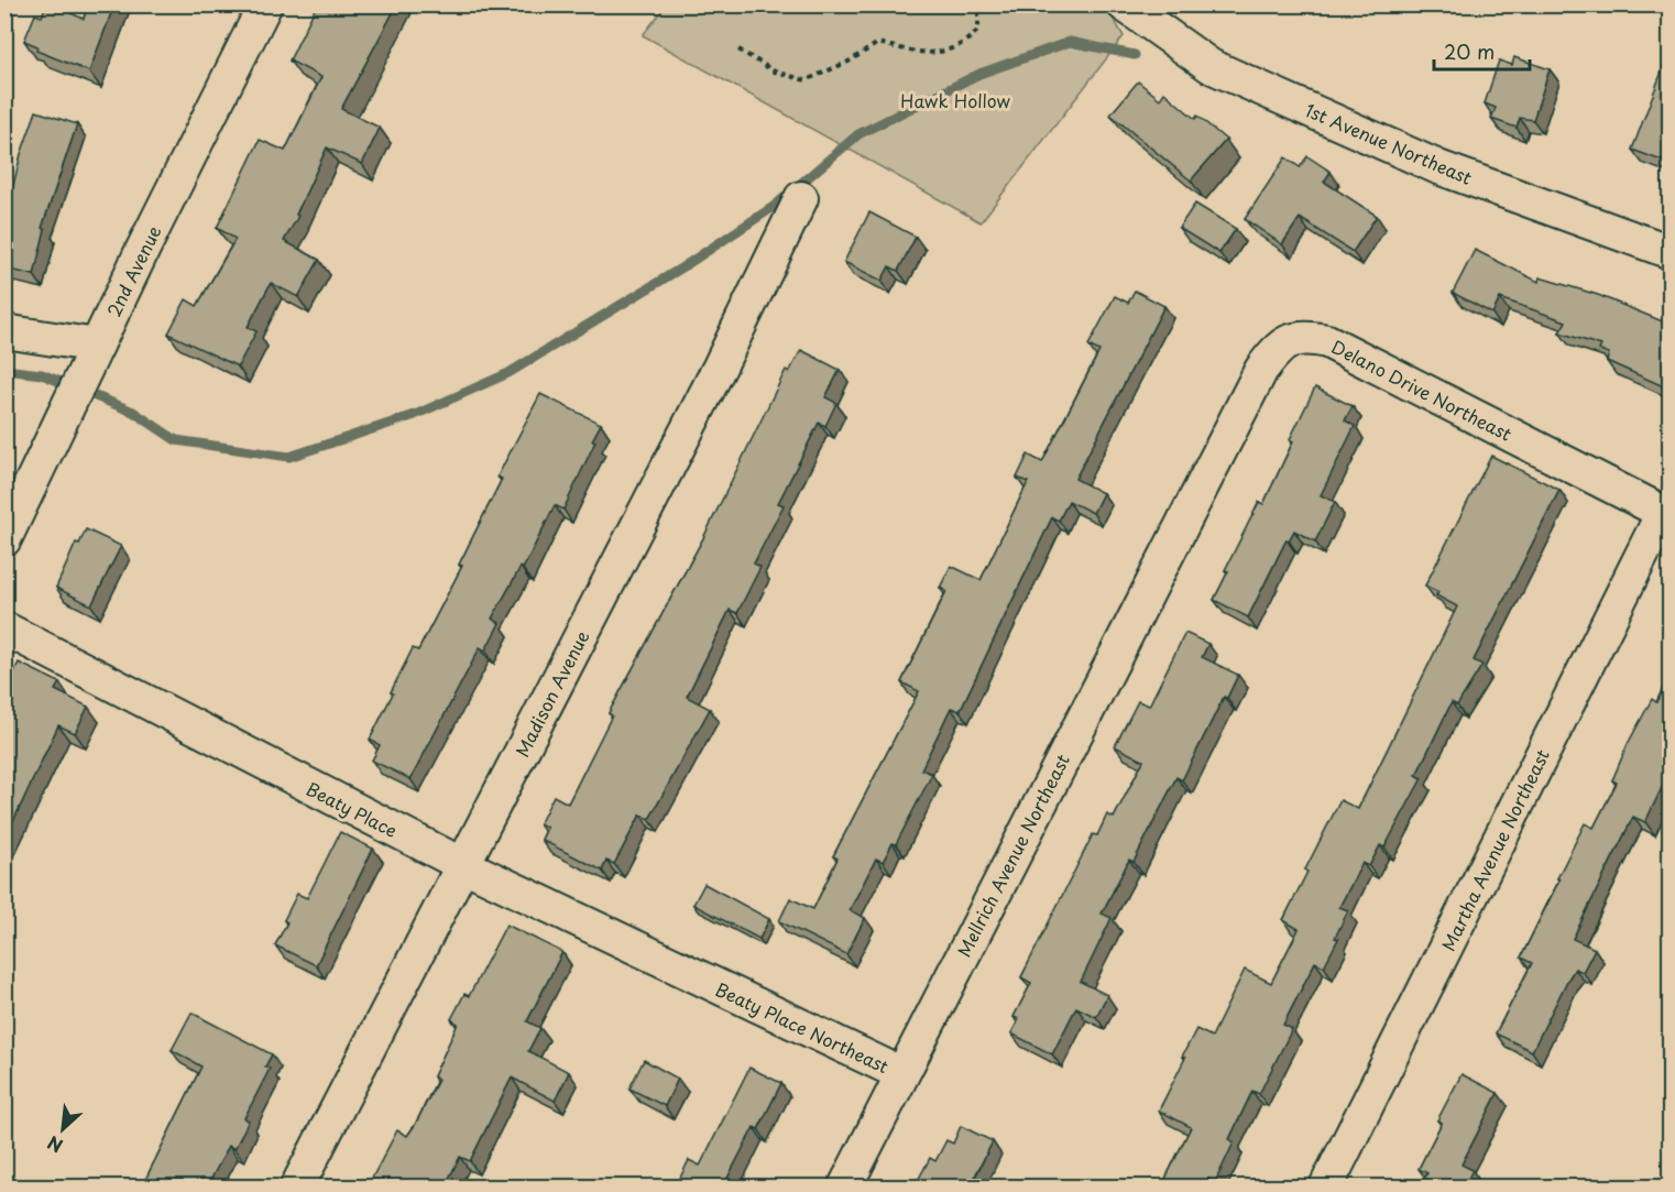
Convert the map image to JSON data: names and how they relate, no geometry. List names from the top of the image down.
{
  "streets": {
    "street": [
      "1st Avenue Northeast",
      "2nd Avenue",
      "Delano Drive Northeast",
      "Madison Avenue",
      "Beaty Place",
      "Martha Avenue Northeast",
      "Mellrich Avenue Northeast",
      "Beaty Place Northeast"
    ]
  },
  "crossings": [
    ["Delano Drive Northeast", "Martha Avenue Northeast"],
    ["Delano Drive Northeast", "Mellrich Avenue Northeast"],
    ["Madison Avenue", "Beaty Place"],
    ["Beaty Place", "Beaty Place Northeast"],
    ["Mellrich Avenue Northeast", "Beaty Place Northeast"]
  ],
  "parks": ["Hawk Hollow"],
  "scale_bar": "20 m",
  "north": "bottom left"
}
